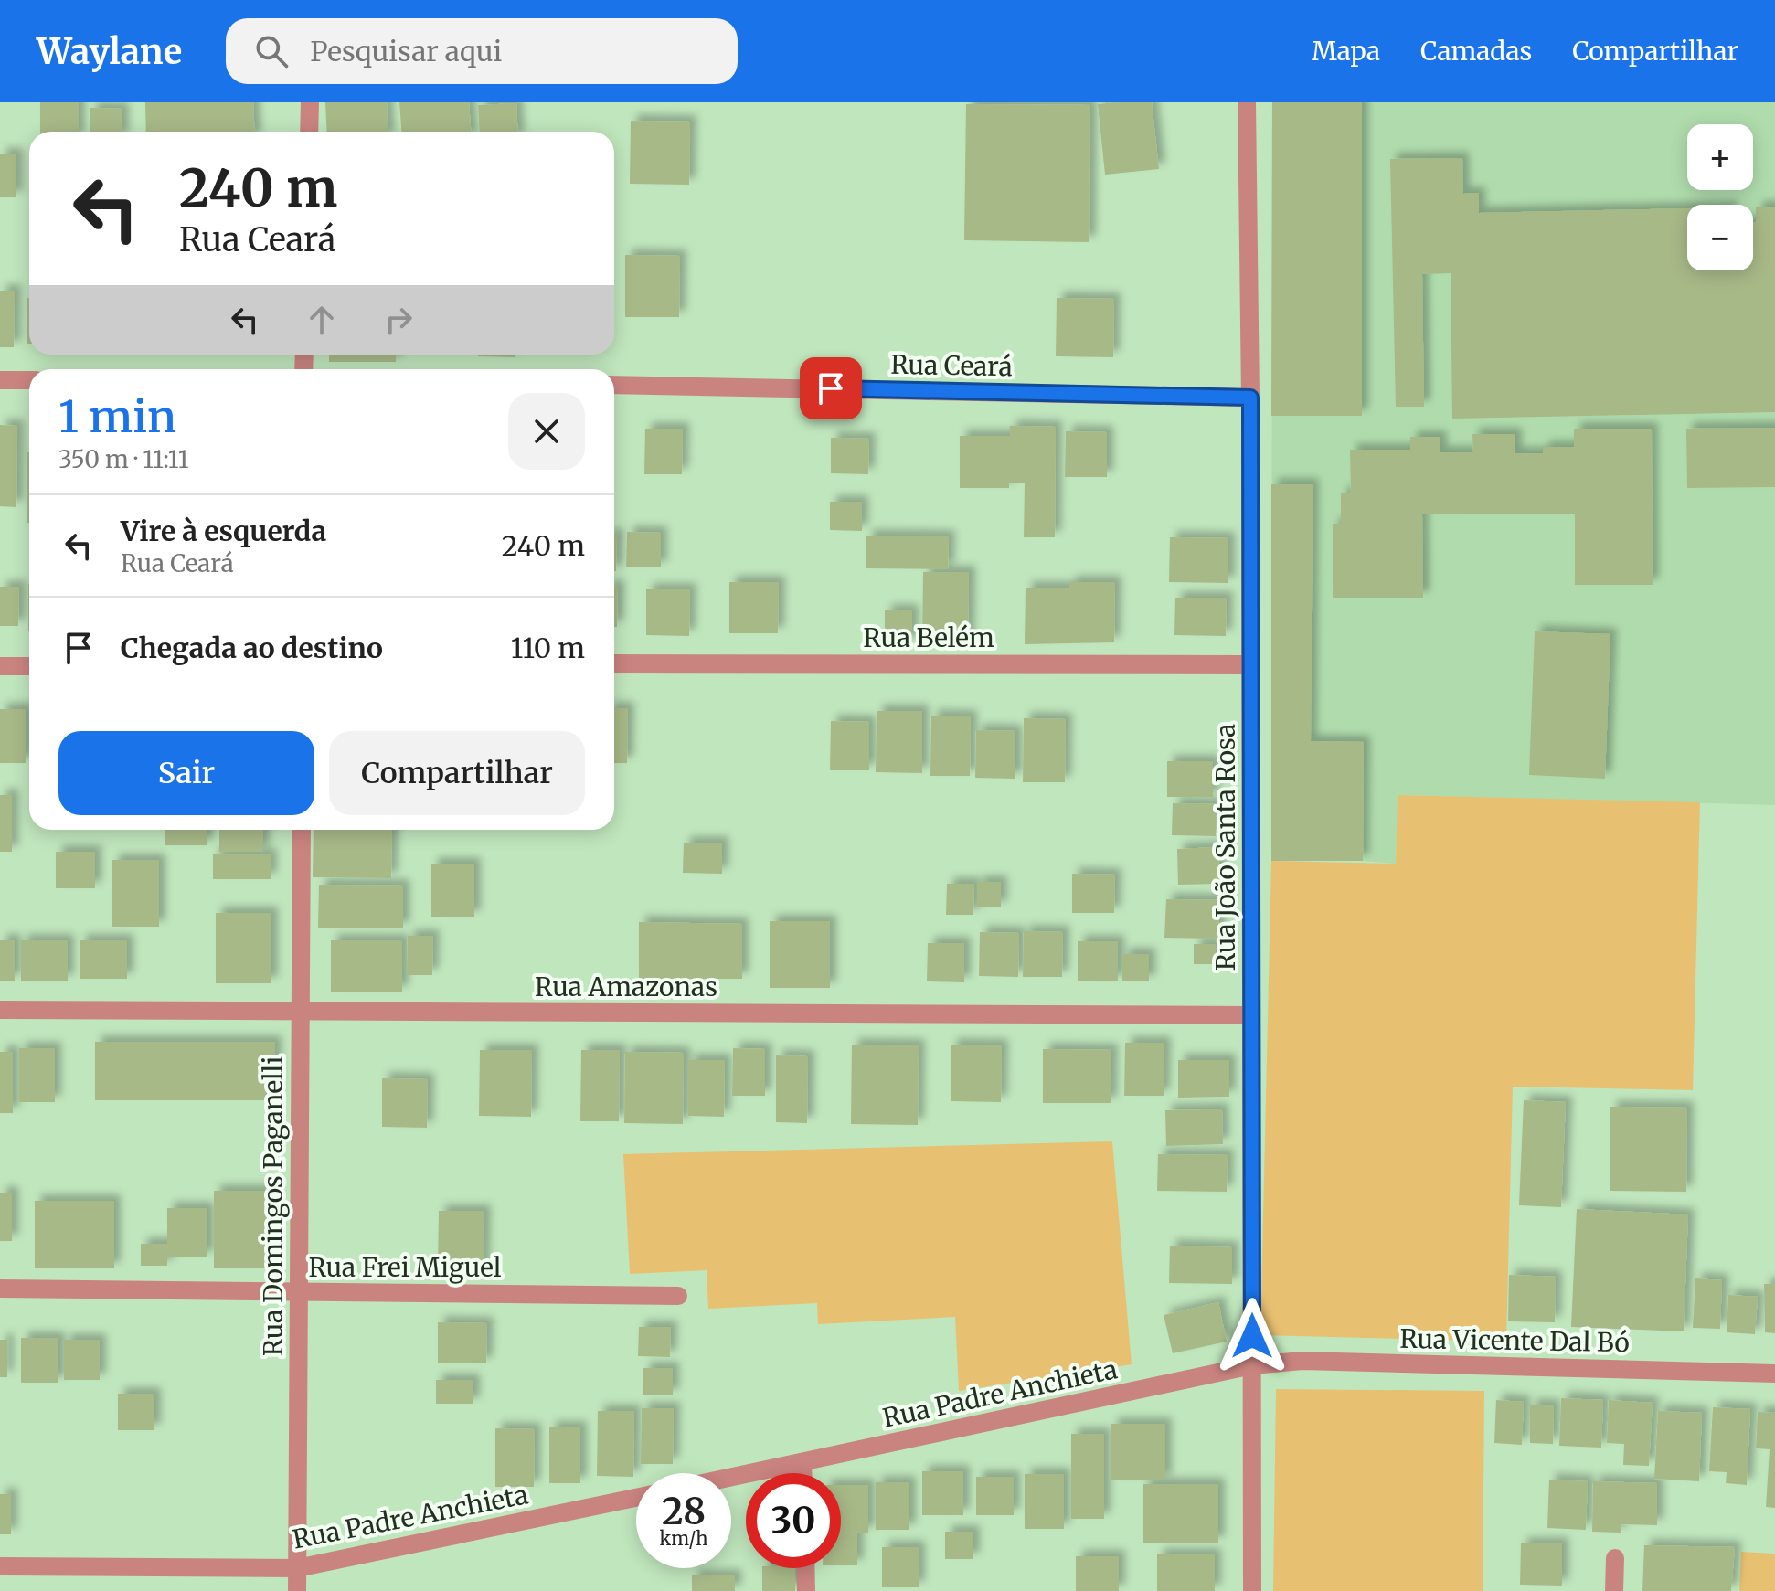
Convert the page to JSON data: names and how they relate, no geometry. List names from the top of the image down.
{
  "streets": {
    "street": [
      "Rua Ceará",
      "Rua Belém",
      "Rua João Santa Rosa",
      "Rua Amazonas",
      "Rua Domingos Paganelli",
      "Rua Frei Miguel",
      "Rua Vicente Dal Bó",
      "Rua Padre Anchieta"
    ]
  },
  "crossings": [
    ["Rua Ceará", "Rua João Santa Rosa"],
    ["Rua Belém", "Rua João Santa Rosa"],
    ["Rua João Santa Rosa", "Rua Amazonas"],
    ["Rua João Santa Rosa", "Rua Vicente Dal Bó"],
    ["Rua João Santa Rosa", "Rua Padre Anchieta"],
    ["Rua Amazonas", "Rua Domingos Paganelli"],
    ["Rua Domingos Paganelli", "Rua Frei Miguel"],
    ["Rua Domingos Paganelli", "Rua Padre Anchieta"],
    ["Rua Vicente Dal Bó", "Rua Padre Anchieta"]
  ],
  "page": {
    "header": "Waylane",
    "search": "Pesquisar aqui",
    "nav": ["Mapa", "Camadas", "Compartilhar"],
    "map_buttons": ["+", "−"],
    "turn": ["240 m", "Rua Ceará"],
    "heading": ["1 min", "350 m · 11:11"],
    "list": [
      {
        "name": "Vire à esquerda",
        "note": "Rua Ceará",
        "value": "240 m"
      },
      {
        "name": "Chegada ao destino",
        "value": "110 m"
      }
    ],
    "buttons": ["Sair", "Compartilhar"],
    "speed": "28 km/h",
    "limit": "30"
  }
}
